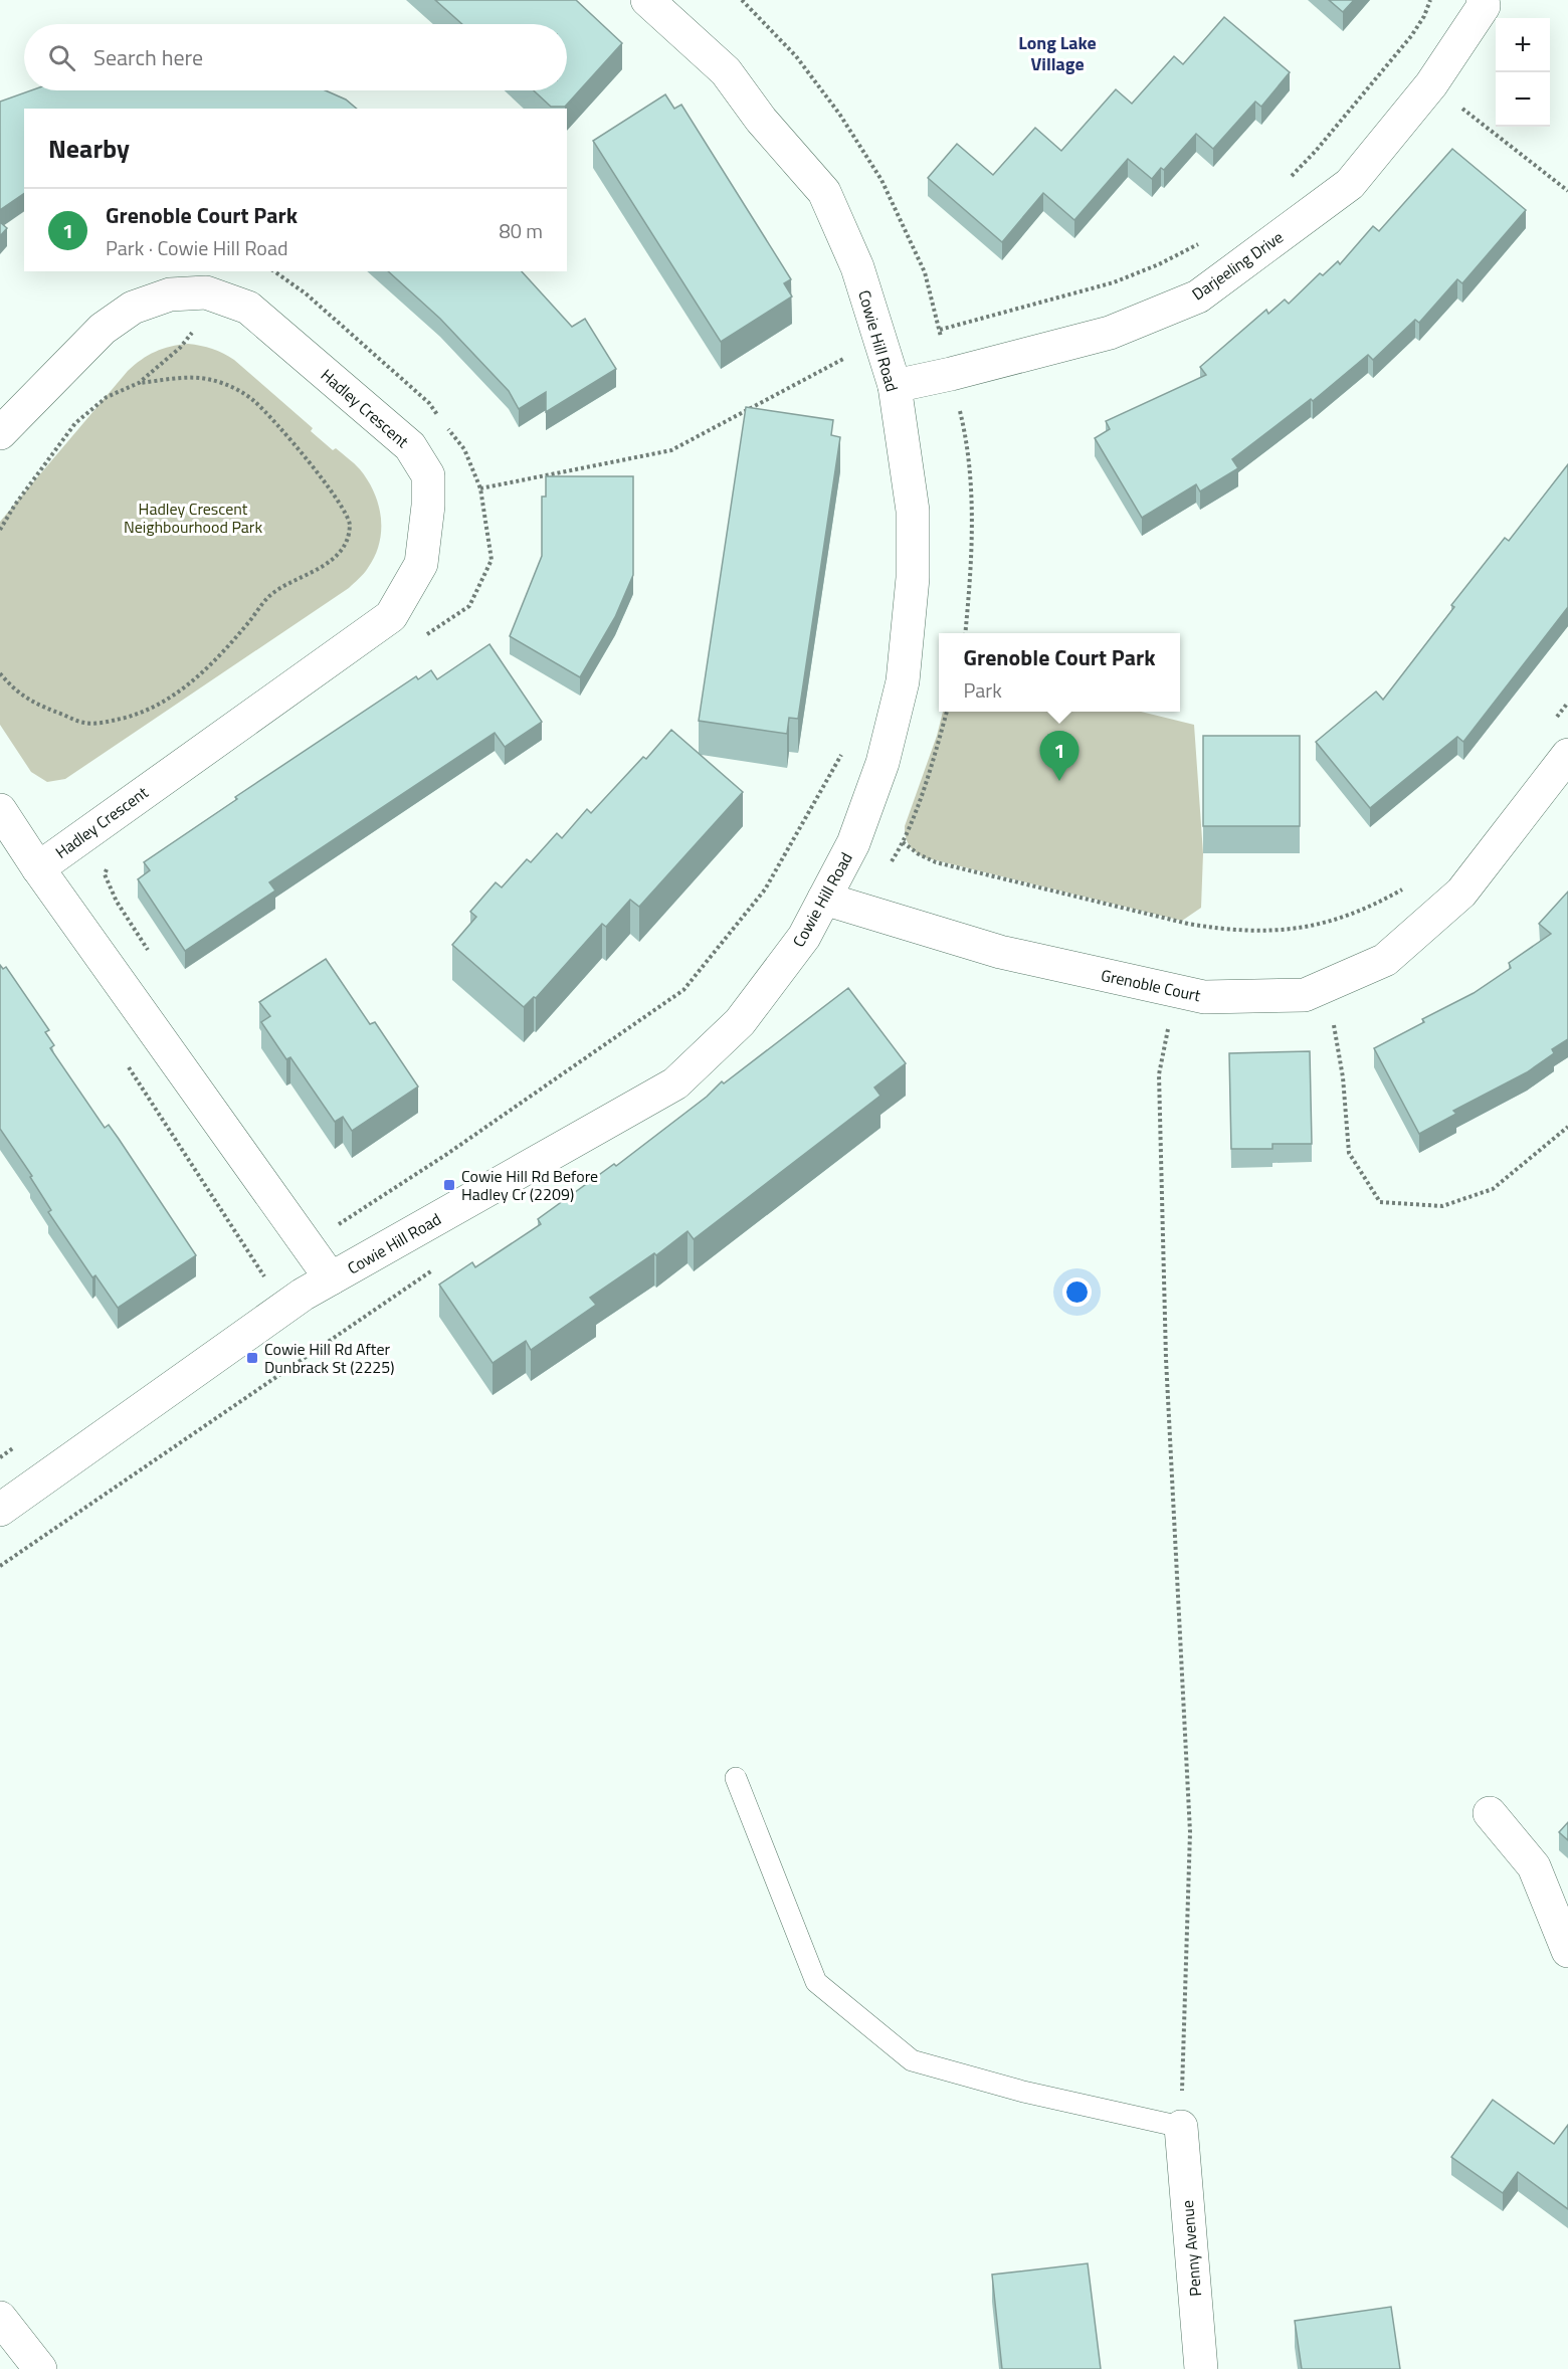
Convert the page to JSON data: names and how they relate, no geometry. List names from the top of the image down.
{
  "streets": {
    "street": [
      "Darjeeling Drive",
      "Cowie Hill Road",
      "Hadley Crescent",
      "Grenoble Court",
      "Penny Avenue"
    ]
  },
  "crossings": [
    ["Darjeeling Drive", "Cowie Hill Road"],
    ["Cowie Hill Road", "Hadley Crescent"],
    ["Cowie Hill Road", "Grenoble Court"]
  ],
  "districts": ["Long Lake Village"],
  "parks": ["Hadley Crescent Neighbourhood Park"],
  "places": {
    "transit": ["Cowie Hill Rd Before Hadley Cr (2209)", "Cowie Hill Rd After Dunbrack St (2225)"]
  },
  "page": {
    "map_buttons": ["+", "−"],
    "search": "Search here",
    "heading": "Nearby",
    "list": [
      {
        "mark": "1",
        "name": "Grenoble Court Park",
        "note": "Park · Cowie Hill Road",
        "value": "80 m"
      }
    ],
    "popup": ["Grenoble Court Park", "Park"],
    "pins": "1"
  }
}
